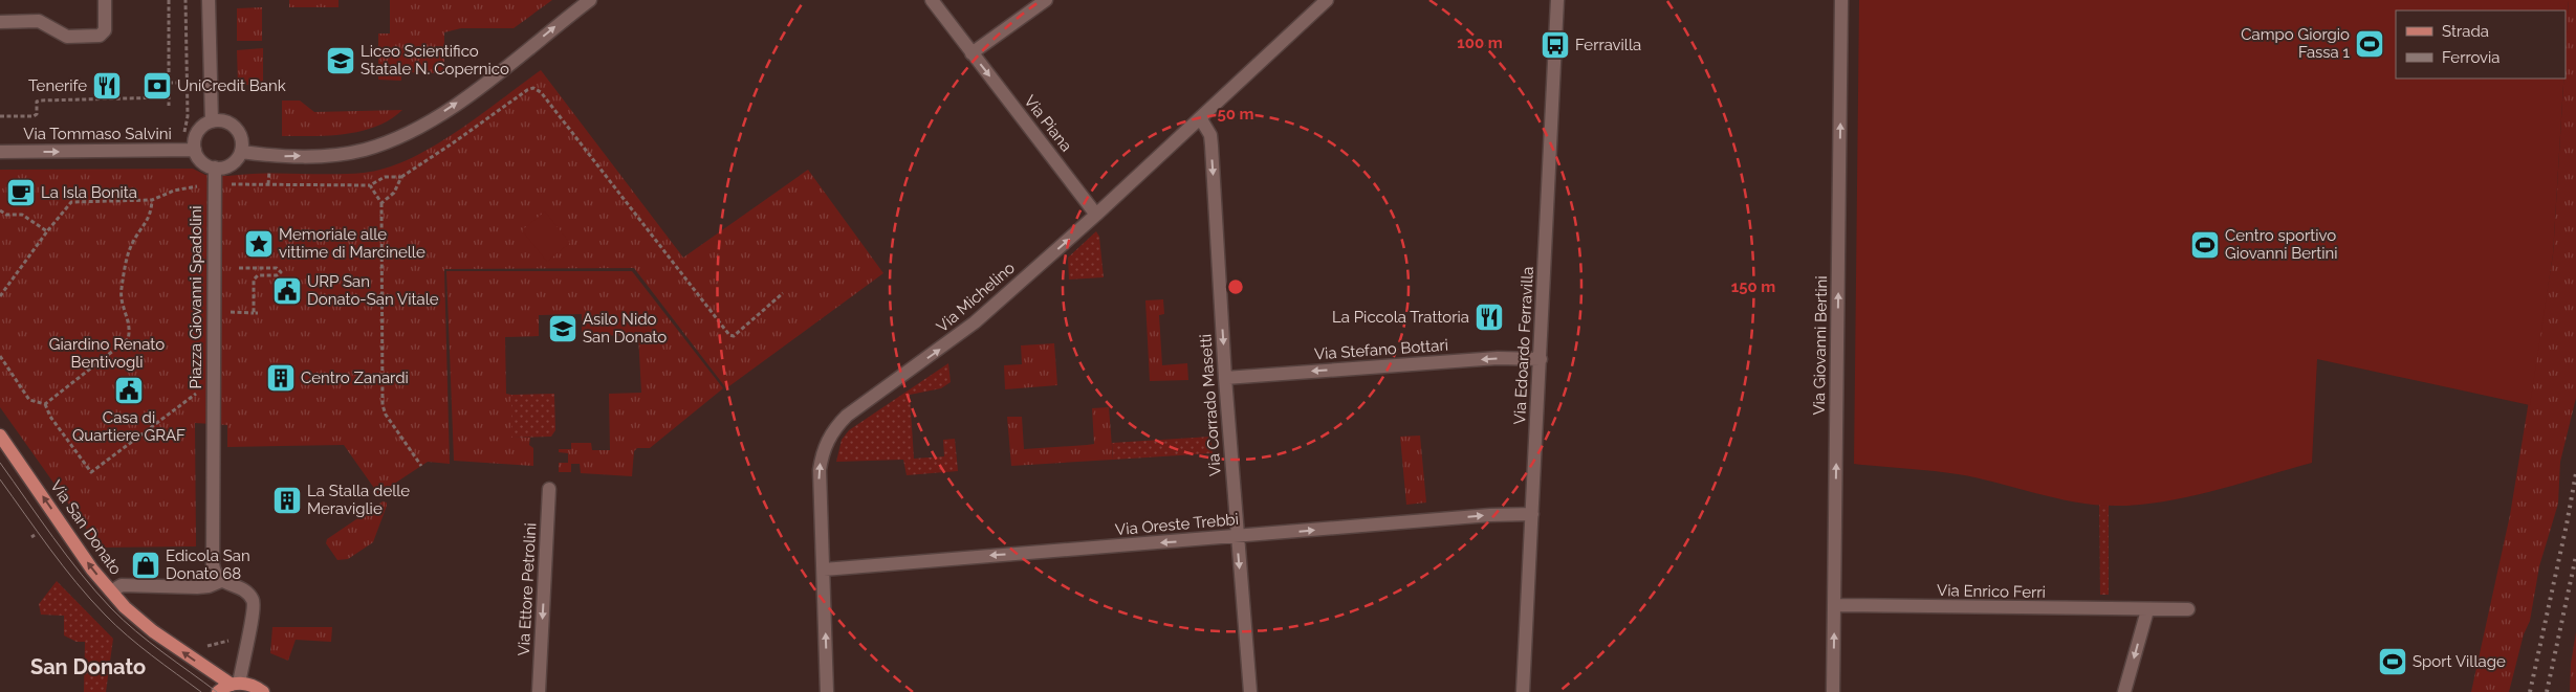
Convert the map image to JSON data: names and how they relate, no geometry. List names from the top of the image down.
{
  "streets": {
    "main road": ["Via San Donato"],
    "street": [
      "Via Piana",
      "Via Tommaso Salvini",
      "Piazza Giovanni Spadolini",
      "Via Michelino",
      "Via Edoardo Ferravilla",
      "Via Giovanni Bertini",
      "Via Stefano Bottari",
      "Via Corrado Masetti",
      "Via Oreste Trebbi",
      "Via Ettore Petrolini",
      "Via Enrico Ferri"
    ]
  },
  "crossings": [
    ["Via Piana", "Via Michelino"],
    ["Via Tommaso Salvini", "Piazza Giovanni Spadolini"],
    ["Via Michelino", "Via Corrado Masetti"],
    ["Via Michelino", "Via Oreste Trebbi"],
    ["Via Edoardo Ferravilla", "Via Stefano Bottari"],
    ["Via Edoardo Ferravilla", "Via Oreste Trebbi"],
    ["Via Giovanni Bertini", "Via Enrico Ferri"],
    ["Via Stefano Bottari", "Via Corrado Masetti"],
    ["Via Corrado Masetti", "Via Oreste Trebbi"]
  ],
  "one_way": [
    "Via Piana",
    "Via Tommaso Salvini",
    "Via Michelino",
    "Via Giovanni Bertini",
    "Via Stefano Bottari",
    "Via Corrado Masetti",
    "Via San Donato",
    "Via Ettore Petrolini"
  ],
  "districts": ["San Donato"],
  "parks": ["Giardino Renato Bentivogli"],
  "places": {
    "sports": ["Campo Giorgio Fassa 1", "Centro sportivo Giovanni Bertini", "Sport Village"],
    "bus stop": ["Ferravilla"],
    "school or university": ["Liceo Scientifico Statale N. Copernico", "Asilo Nido San Donato"],
    "restaurant": ["Tenerife", "La Piccola Trattoria"],
    "bank": ["UniCredit Bank"],
    "cafe": ["La Isla Bonita"],
    "place": ["Memoriale alle vittime di Marcinelle"],
    "public building": ["URP San Donato-San Vitale", "Casa di Quartiere GRAF"],
    "building": ["Centro Zanardi", "La Stalla delle Meraviglie"],
    "shop": ["Edicola San Donato 68"]
  },
  "legend": ["Strada", "Ferrovia"],
  "rings": ["100 m", "50 m", "150 m"]
}
